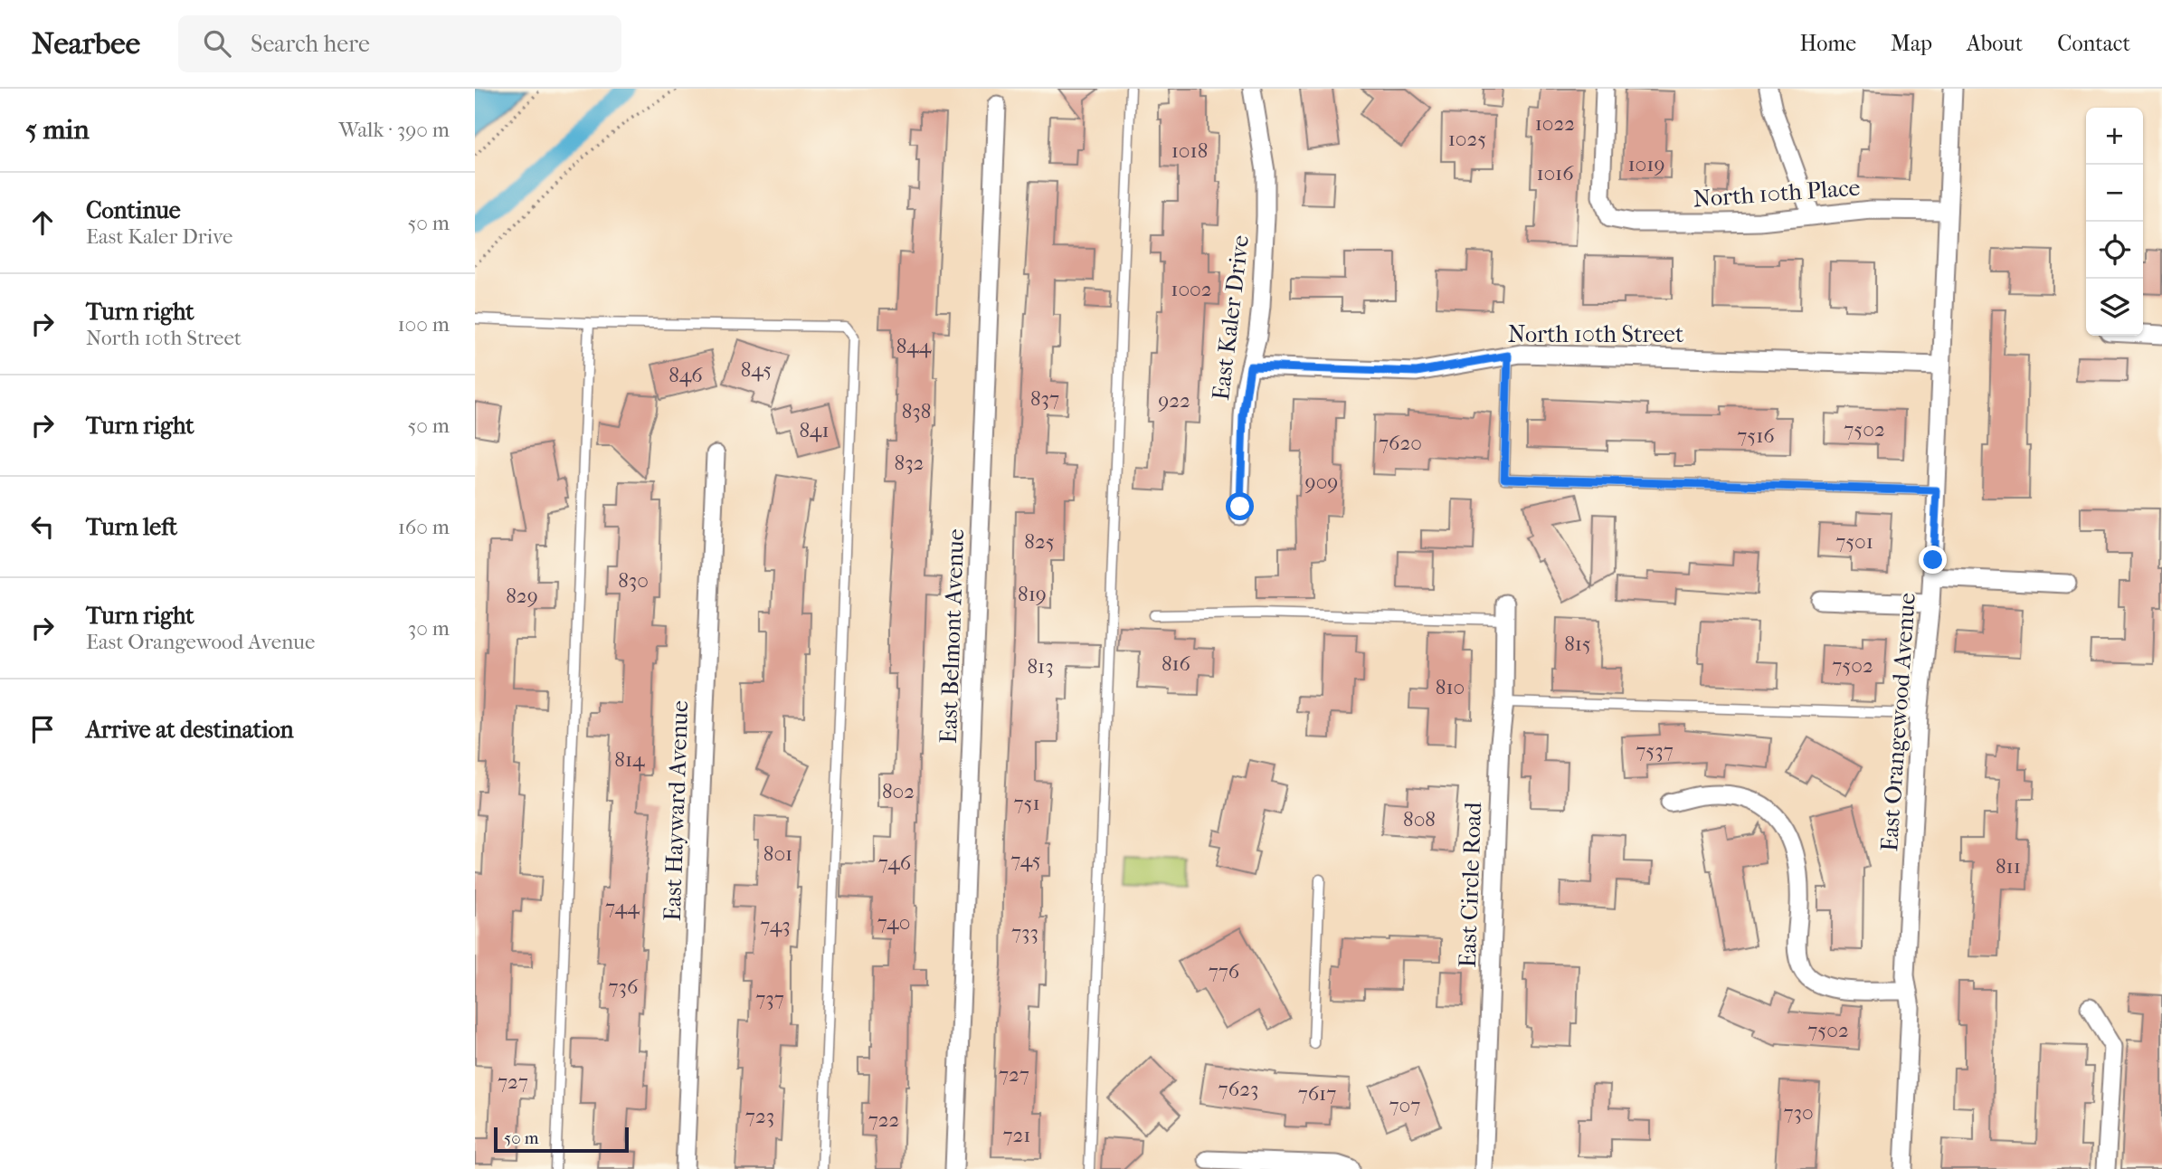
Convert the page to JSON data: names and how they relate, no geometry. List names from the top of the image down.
{
  "streets": {
    "street": [
      "North 10th Place",
      "East Kaler Drive",
      "North 10th Street",
      "East Belmont Avenue",
      "East Orangewood Avenue",
      "East Hayward Avenue",
      "East Circle Road"
    ]
  },
  "crossings": [
    ["North 10th Place", "East Orangewood Avenue"],
    ["East Kaler Drive", "North 10th Street"],
    ["North 10th Street", "East Orangewood Avenue"]
  ],
  "house_numbers": [
    "1022",
    "1025",
    "1018",
    "1019",
    "1016",
    "1002",
    "844",
    "845",
    "846",
    "837",
    "922",
    "838",
    "7502",
    "841",
    "7516",
    "7620",
    "832",
    "909",
    "825",
    "7501",
    "830",
    "819",
    "829",
    "815",
    "816",
    "7502",
    "813",
    "810",
    "7537",
    "814",
    "802",
    "751",
    "808",
    "801",
    "745",
    "746",
    "811",
    "744",
    "740",
    "743",
    "733",
    "776",
    "736",
    "737",
    "7502",
    "727",
    "727",
    "7623",
    "7617",
    "707",
    "730",
    "723",
    "722",
    "721"
  ],
  "scale_bar": "50 m",
  "page": {
    "header": "Nearbee",
    "search": "Search here",
    "nav": [
      "Home",
      "Map",
      "About",
      "Contact"
    ],
    "heading": ["5 min", "Walk · 390 m"],
    "map_buttons": ["+", "−"],
    "list": [
      ["Continue", "East Kaler Drive", "50 m"],
      ["Turn right", "North 10th Street", "100 m"],
      ["Turn right", "50 m"],
      ["Turn left", "160 m"],
      ["Turn right", "East Orangewood Avenue", "30 m"],
      "Arrive at destination"
    ],
    "scale": "50 m"
  }
}
